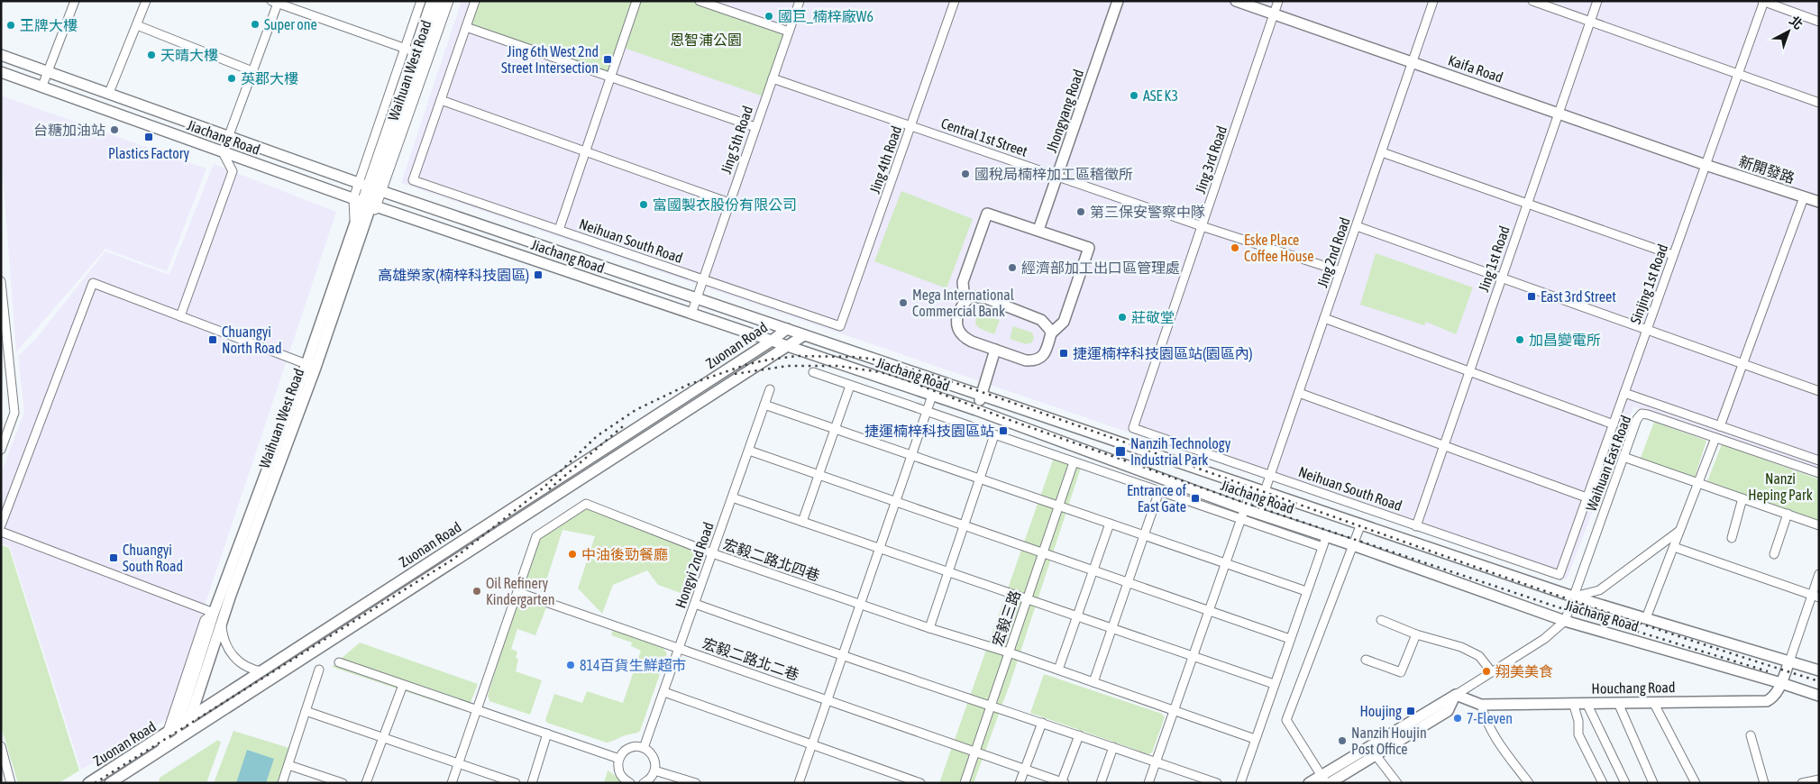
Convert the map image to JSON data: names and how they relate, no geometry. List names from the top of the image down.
{
  "streets": {
    "street": [
      "Kaifa Road",
      "Waihuan West Road",
      "Jhongyang Road",
      "Jiachang Road",
      "Central 1st Street",
      "Jing 5th Road",
      "Jing 4th Road",
      "Jing 3rd Road",
      "新開發路",
      "Neihuan South Road",
      "Jing 2nd Road",
      "Jing 1st Road",
      "Sinjing 1st Road",
      "Zuonan Road",
      "Waihuan East Road",
      "宏毅二路北四巷",
      "Hongyi 2nd Road",
      "宏毅三路",
      "宏毅二路北二巷",
      "Houchang Road"
    ]
  },
  "crossings": [
    ["Kaifa Road", "Jing 3rd Road"],
    ["Kaifa Road", "新開發路"],
    ["Kaifa Road", "Jing 2nd Road"],
    ["Kaifa Road", "Jing 1st Road"],
    ["Kaifa Road", "Sinjing 1st Road"],
    ["Waihuan West Road", "Jiachang Road"],
    ["Waihuan West Road", "Zuonan Road"],
    ["Jhongyang Road", "Central 1st Street"],
    ["Jiachang Road", "Jing 5th Road"],
    ["Jiachang Road", "Jing 2nd Road"],
    ["Jiachang Road", "Zuonan Road"],
    ["Jiachang Road", "Waihuan East Road"],
    ["Jiachang Road", "Houchang Road"],
    ["Central 1st Street", "Jing 5th Road"],
    ["Central 1st Street", "Jing 4th Road"],
    ["Central 1st Street", "Jing 3rd Road"],
    ["Central 1st Street", "Jing 2nd Road"],
    ["Jing 5th Road", "Neihuan South Road"],
    ["Jing 4th Road", "Neihuan South Road"],
    ["Jing 3rd Road", "Neihuan South Road"],
    ["新開發路", "Sinjing 1st Road"],
    ["Neihuan South Road", "Jing 2nd Road"],
    ["Neihuan South Road", "Jing 1st Road"],
    ["Neihuan South Road", "Sinjing 1st Road"],
    ["宏毅二路北四巷", "Hongyi 2nd Road"],
    ["宏毅二路北四巷", "宏毅三路"],
    ["宏毅二路北四巷", "宏毅二路北二巷"],
    ["Hongyi 2nd Road", "宏毅二路北二巷"],
    ["宏毅三路", "宏毅二路北二巷"]
  ],
  "parks": ["恩智浦公園", "Nanzi Heping Park"],
  "places": {
    "other": [
      "國巨_楠梓廠W6",
      "Super one",
      "王牌大樓",
      "天晴大樓",
      "英郡大樓",
      "ASE K3",
      "台糖加油站",
      "國稅局楠梓加工區稽徵所",
      "富國製衣股份有限公司",
      "第三保安警察中隊",
      "Eske Place Coffee House",
      "經濟部加工出口區管理處",
      "Mega International Commercial Bank",
      "莊敬堂",
      "加昌變電所",
      "中油後勁餐廳",
      "Oil Refinery Kindergarten",
      "814百貨生鮮超市",
      "翔美美食",
      "7-Eleven",
      "Nanzih Houjin Post Office"
    ],
    "transit": [
      "Jing 6th West 2nd Street Intersection",
      "Plastics Factory",
      "高雄榮家(楠梓科技園區)",
      "East 3rd Street",
      "Chuangyi North Road",
      "捷運楠梓科技園區站(園區內)",
      "捷運楠梓科技園區站",
      "Nanzih Technology Industrial Park",
      "Entrance of East Gate",
      "Chuangyi South Road",
      "Houjing"
    ]
  },
  "north": "top right"
}
